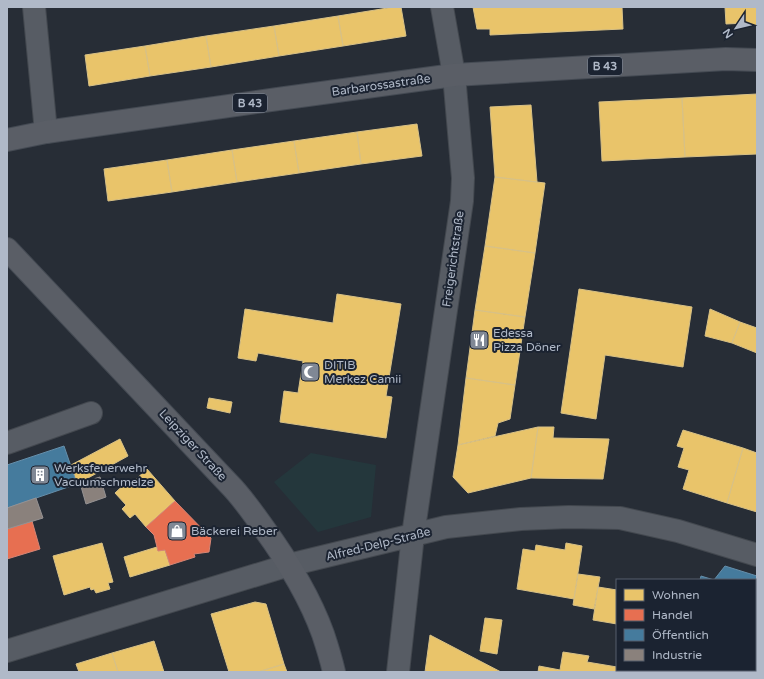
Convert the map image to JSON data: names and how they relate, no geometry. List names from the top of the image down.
{
  "streets": {
    "main road": ["B 43", "Barbarossastraße", "Leipziger Straße"],
    "street": ["Freigerichtstraße", "Alfred-Delp-Straße"]
  },
  "crossings": [
    ["Barbarossastraße", "Freigerichtstraße"],
    ["Freigerichtstraße", "Alfred-Delp-Straße"],
    ["Leipziger Straße", "Alfred-Delp-Straße"]
  ],
  "places": {
    "restaurant": ["Edessa Pizza Döner"],
    "mosque": ["DITIB Merkez Camii"],
    "building": ["Werksfeuerwehr Vacuumschmelze"],
    "shop": ["Bäckerei Reber"]
  },
  "legend": [
    "Wohnen",
    "Handel",
    "Öffentlich",
    "Industrie"
  ],
  "north": "bottom left"
}
